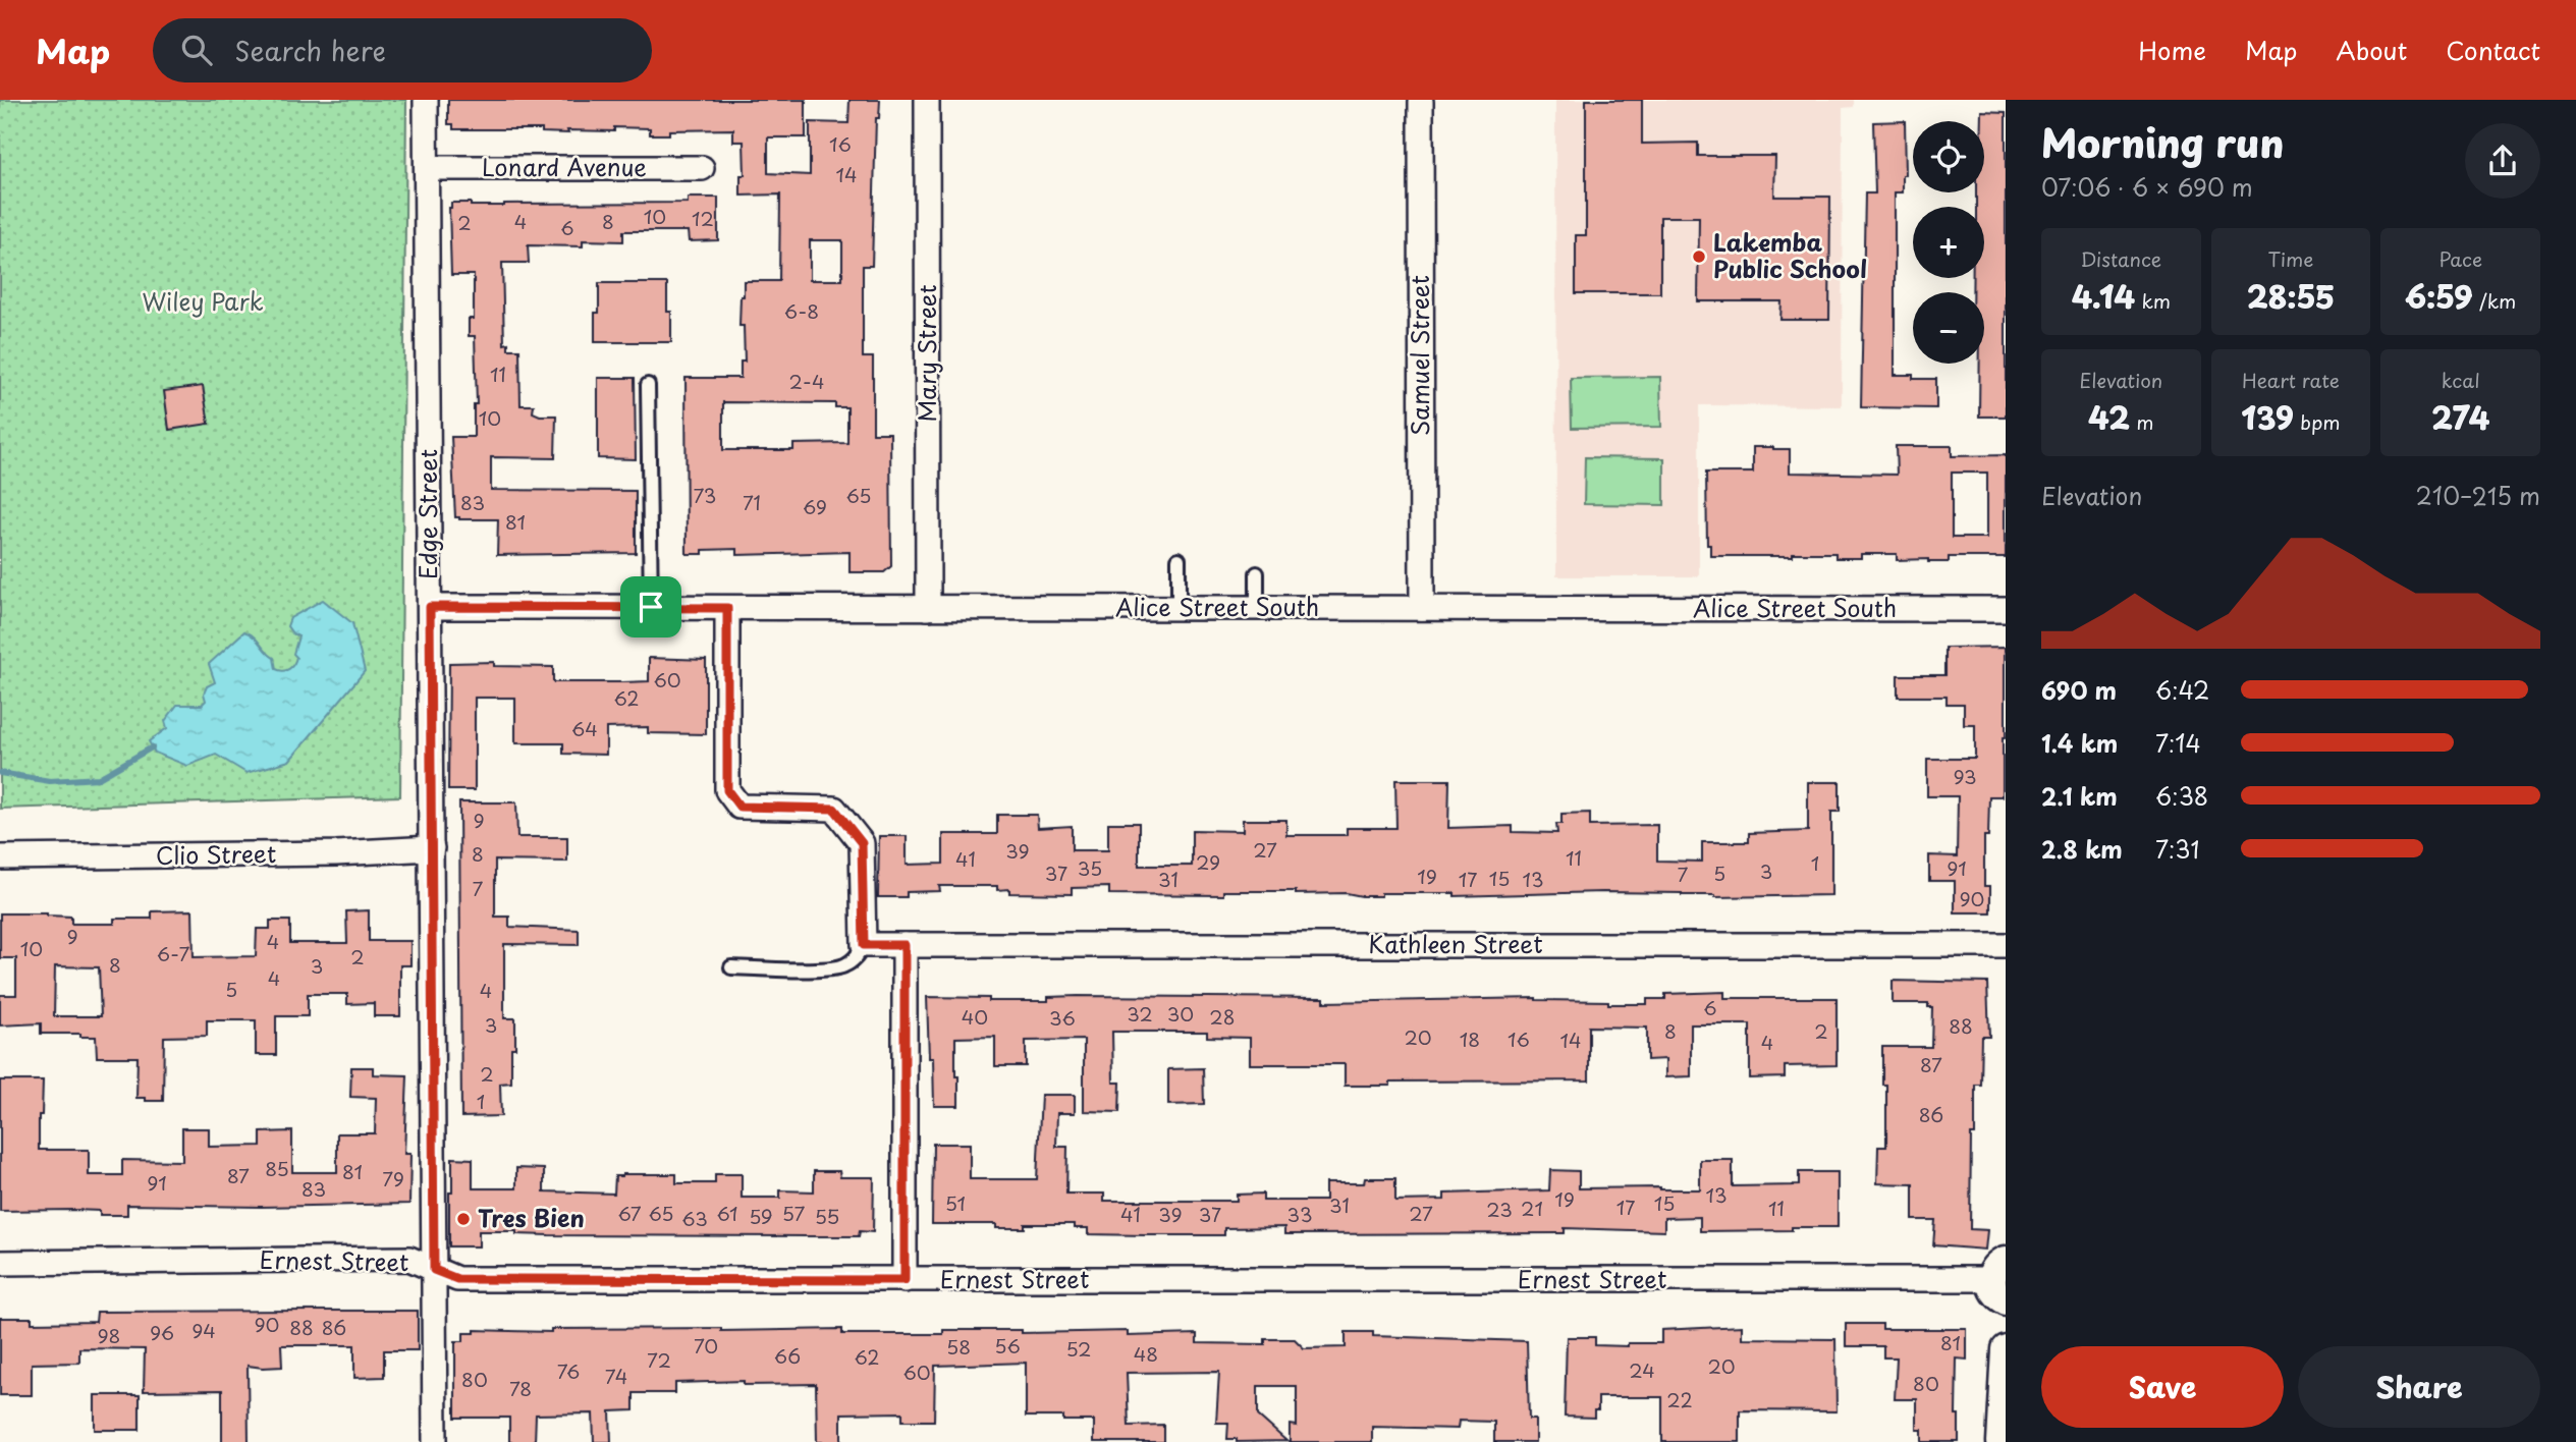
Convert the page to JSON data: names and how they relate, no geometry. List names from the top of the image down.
{
  "streets": {
    "street": [
      "Lonard Avenue",
      "Mary Street",
      "Samuel Street",
      "Edge Street",
      "Alice Street South",
      "Clio Street",
      "Kathleen Street",
      "Ernest Street"
    ]
  },
  "crossings": [
    ["Lonard Avenue", "Edge Street"],
    ["Mary Street", "Alice Street South"],
    ["Samuel Street", "Alice Street South"],
    ["Edge Street", "Alice Street South"],
    ["Edge Street", "Clio Street"],
    ["Edge Street", "Ernest Street"]
  ],
  "parks": ["Wiley Park"],
  "places": ["Lakemba Public School", "Tres Bien"],
  "house_numbers": [
    "16",
    "14",
    "10",
    "12",
    "4",
    "8",
    "2",
    "6",
    "6-8",
    "11",
    "2-4",
    "10",
    "73",
    "65",
    "83",
    "71",
    "69",
    "81",
    "60",
    "62",
    "64",
    "93",
    "9",
    "27",
    "39",
    "8",
    "11",
    "41",
    "29",
    "1",
    "35",
    "91",
    "3",
    "37",
    "5",
    "7",
    "19",
    "15",
    "31",
    "17",
    "13",
    "7",
    "90",
    "9",
    "4",
    "10",
    "6-7",
    "2",
    "8",
    "3",
    "4",
    "5",
    "4",
    "6",
    "32",
    "30",
    "40",
    "28",
    "36",
    "3",
    "88",
    "8",
    "2",
    "20",
    "18",
    "16",
    "14",
    "4",
    "87",
    "2",
    "1",
    "86",
    "85",
    "81",
    "87",
    "79",
    "91",
    "83",
    "13",
    "19",
    "51",
    "15",
    "31",
    "17",
    "21",
    "11",
    "23",
    "67",
    "65",
    "61",
    "57",
    "27",
    "41",
    "39",
    "37",
    "33",
    "59",
    "55",
    "63",
    "90",
    "88",
    "86",
    "94",
    "96",
    "98",
    "81",
    "70",
    "56",
    "58",
    "52",
    "48",
    "66",
    "62",
    "72",
    "20",
    "24",
    "76",
    "60",
    "74",
    "80",
    "80",
    "78",
    "22"
  ],
  "page": {
    "header": "Map",
    "search": "Search here",
    "nav": [
      "Home",
      "Map",
      "About",
      "Contact"
    ],
    "heading": ["Morning run", "07:06 · 6 × 690 m"],
    "map_buttons": ["+", "−"],
    "stats": [
      ["Distance", "4.14 km"],
      ["Time", "28:55"],
      ["Pace", "6:59 /km"],
      ["Elevation", "42 m"],
      ["Heart rate", "139 bpm"],
      ["kcal", "274"]
    ],
    "chart": ["Elevation", "210–215 m"],
    "list": [
      {
        "name": "690 m",
        "note": "6:42"
      },
      {
        "name": "1.4 km",
        "note": "7:14"
      },
      {
        "name": "2.1 km",
        "note": "6:38"
      },
      {
        "name": "2.8 km",
        "note": "7:31"
      }
    ],
    "buttons": ["Save", "Share"]
  }
}
